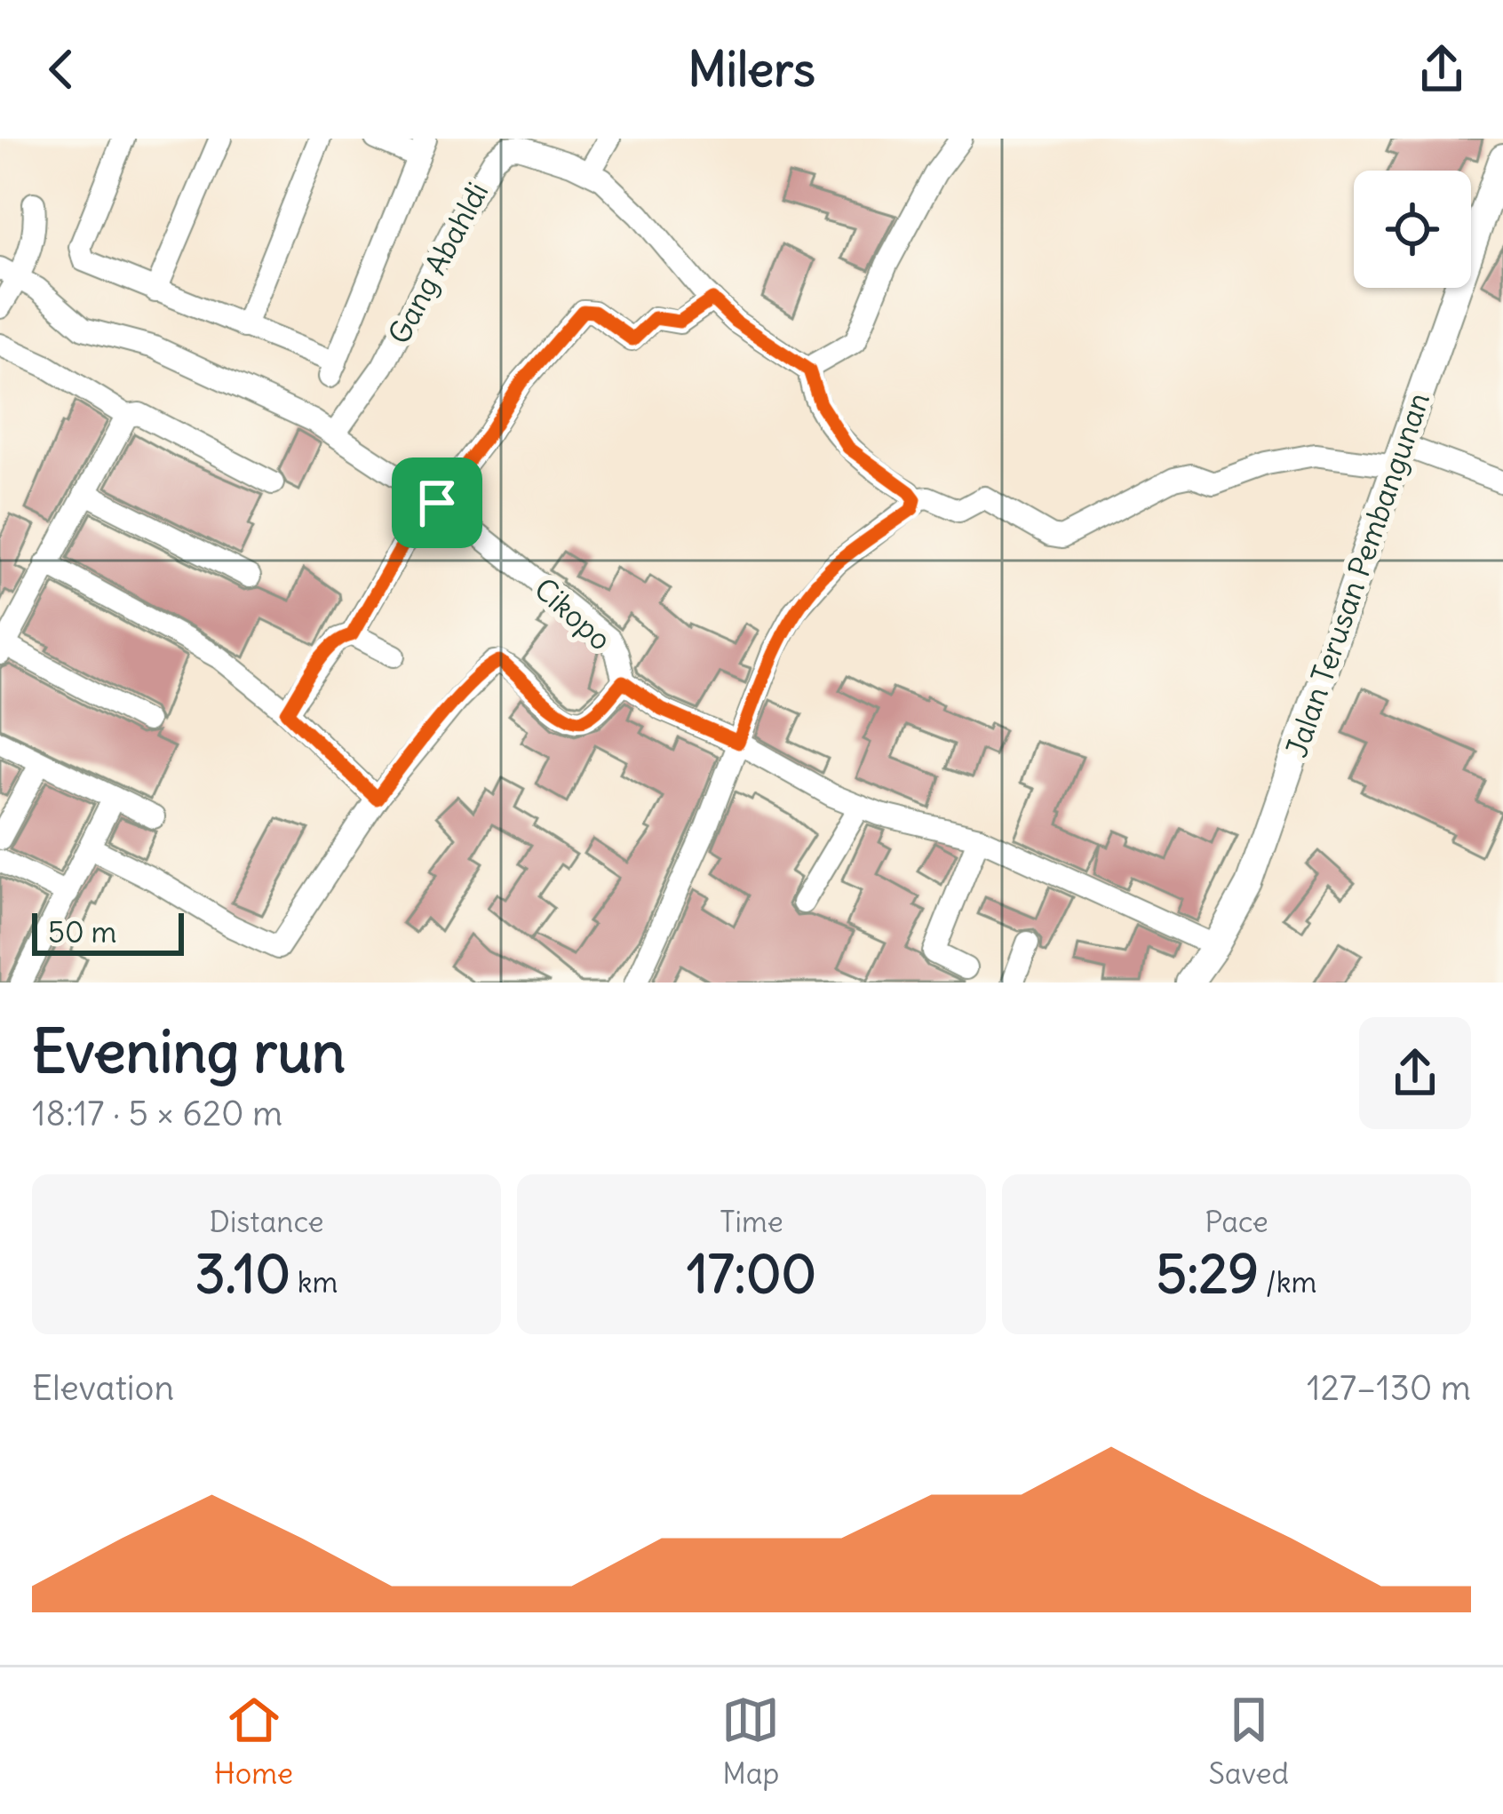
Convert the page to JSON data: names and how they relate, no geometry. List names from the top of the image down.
{
  "streets": {
    "street": ["Gang Abahldi", "Jalan Terusan Pembangunan", "Cikopo"]
  },
  "crossings": [
    ["Gang Abahldi", "Cikopo"],
    ["Jalan Terusan Pembangunan", "Cikopo"]
  ],
  "scale_bar": "50 m",
  "page": {
    "header": "Milers",
    "scale": "50 m",
    "heading": ["Evening run", "18:17 · 5 × 620 m"],
    "stats": [
      ["Distance", "3.10 km"],
      ["Time", "17:00"],
      ["Pace", "5:29 /km"]
    ],
    "chart": ["Elevation", "127–130 m"],
    "tabs": ["Home", "Map", "Saved"]
  }
}
